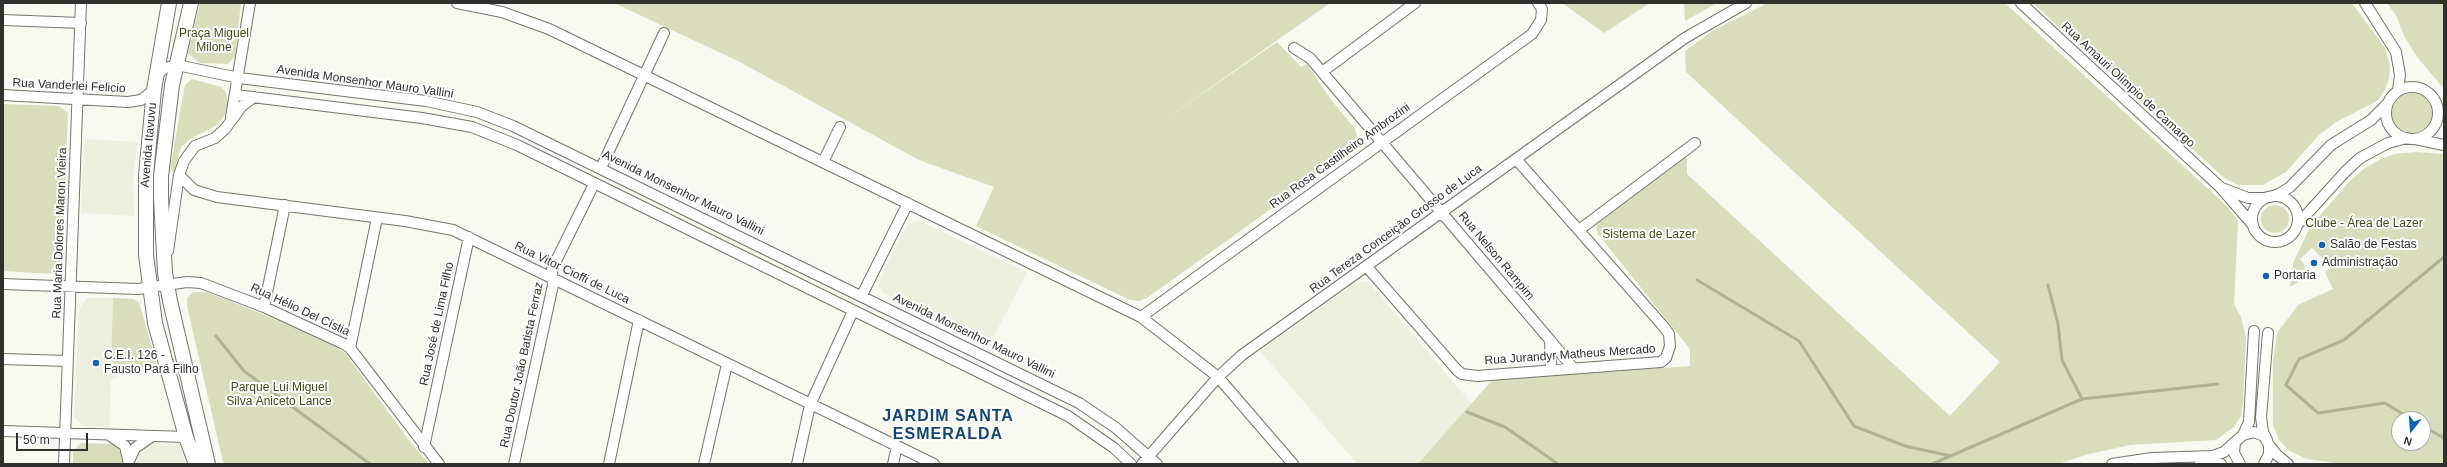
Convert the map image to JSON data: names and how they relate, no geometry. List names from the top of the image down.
{
  "streets": {
    "main road": ["Avenida Itavuvu"],
    "street": [
      "Avenida Monsenhor Mauro Vallini",
      "Rua Amauri Olímpio de Camargo",
      "Rua Vanderlei Felicio",
      "Rua Rosa Castilheiro Ambrozini",
      "Rua Tereza Conceição Grosso de Luca",
      "Rua Maria Dolores Maron Vieira",
      "Rua Nelson Rampim",
      "Rua Vitor Cioffi de Luca",
      "Rua Hélio Del Cístia",
      "Rua José de Lima Filho",
      "Rua Jurandyr Matheus Mercado",
      "Rua Doutor João Batista Ferraz"
    ]
  },
  "crossings": [
    ["Avenida Monsenhor Mauro Vallini", "Avenida Itavuvu"],
    ["Avenida Monsenhor Mauro Vallini", "Rua Tereza Conceição Grosso de Luca"],
    ["Rua Vanderlei Felicio", "Avenida Itavuvu"],
    ["Rua Vanderlei Felicio", "Rua Maria Dolores Maron Vieira"],
    ["Avenida Itavuvu", "Rua Hélio Del Cístia"],
    ["Rua Rosa Castilheiro Ambrozini", "Rua Nelson Rampim"],
    ["Rua Tereza Conceição Grosso de Luca", "Rua Nelson Rampim"],
    ["Rua Tereza Conceição Grosso de Luca", "Rua Jurandyr Matheus Mercado"],
    ["Rua Nelson Rampim", "Rua Jurandyr Matheus Mercado"],
    ["Rua Vitor Cioffi de Luca", "Rua José de Lima Filho"],
    ["Rua Vitor Cioffi de Luca", "Rua Doutor João Batista Ferraz"],
    ["Rua Hélio Del Cístia", "Rua José de Lima Filho"]
  ],
  "districts": ["JARDIM SANTA ESMERALDA"],
  "parks": [
    "Praça Miguel Milone",
    "Clube - Área de Lazer",
    "Sistema de Lazer",
    "Parque Lui Miguel Silva Aniceto Lance"
  ],
  "places": [
    "Salão de Festas",
    "Administração",
    "Portaria",
    "C.E.I. 126 - Fausto Pará Filho"
  ],
  "scale_bar": "50 m",
  "north": "bottom"
}
